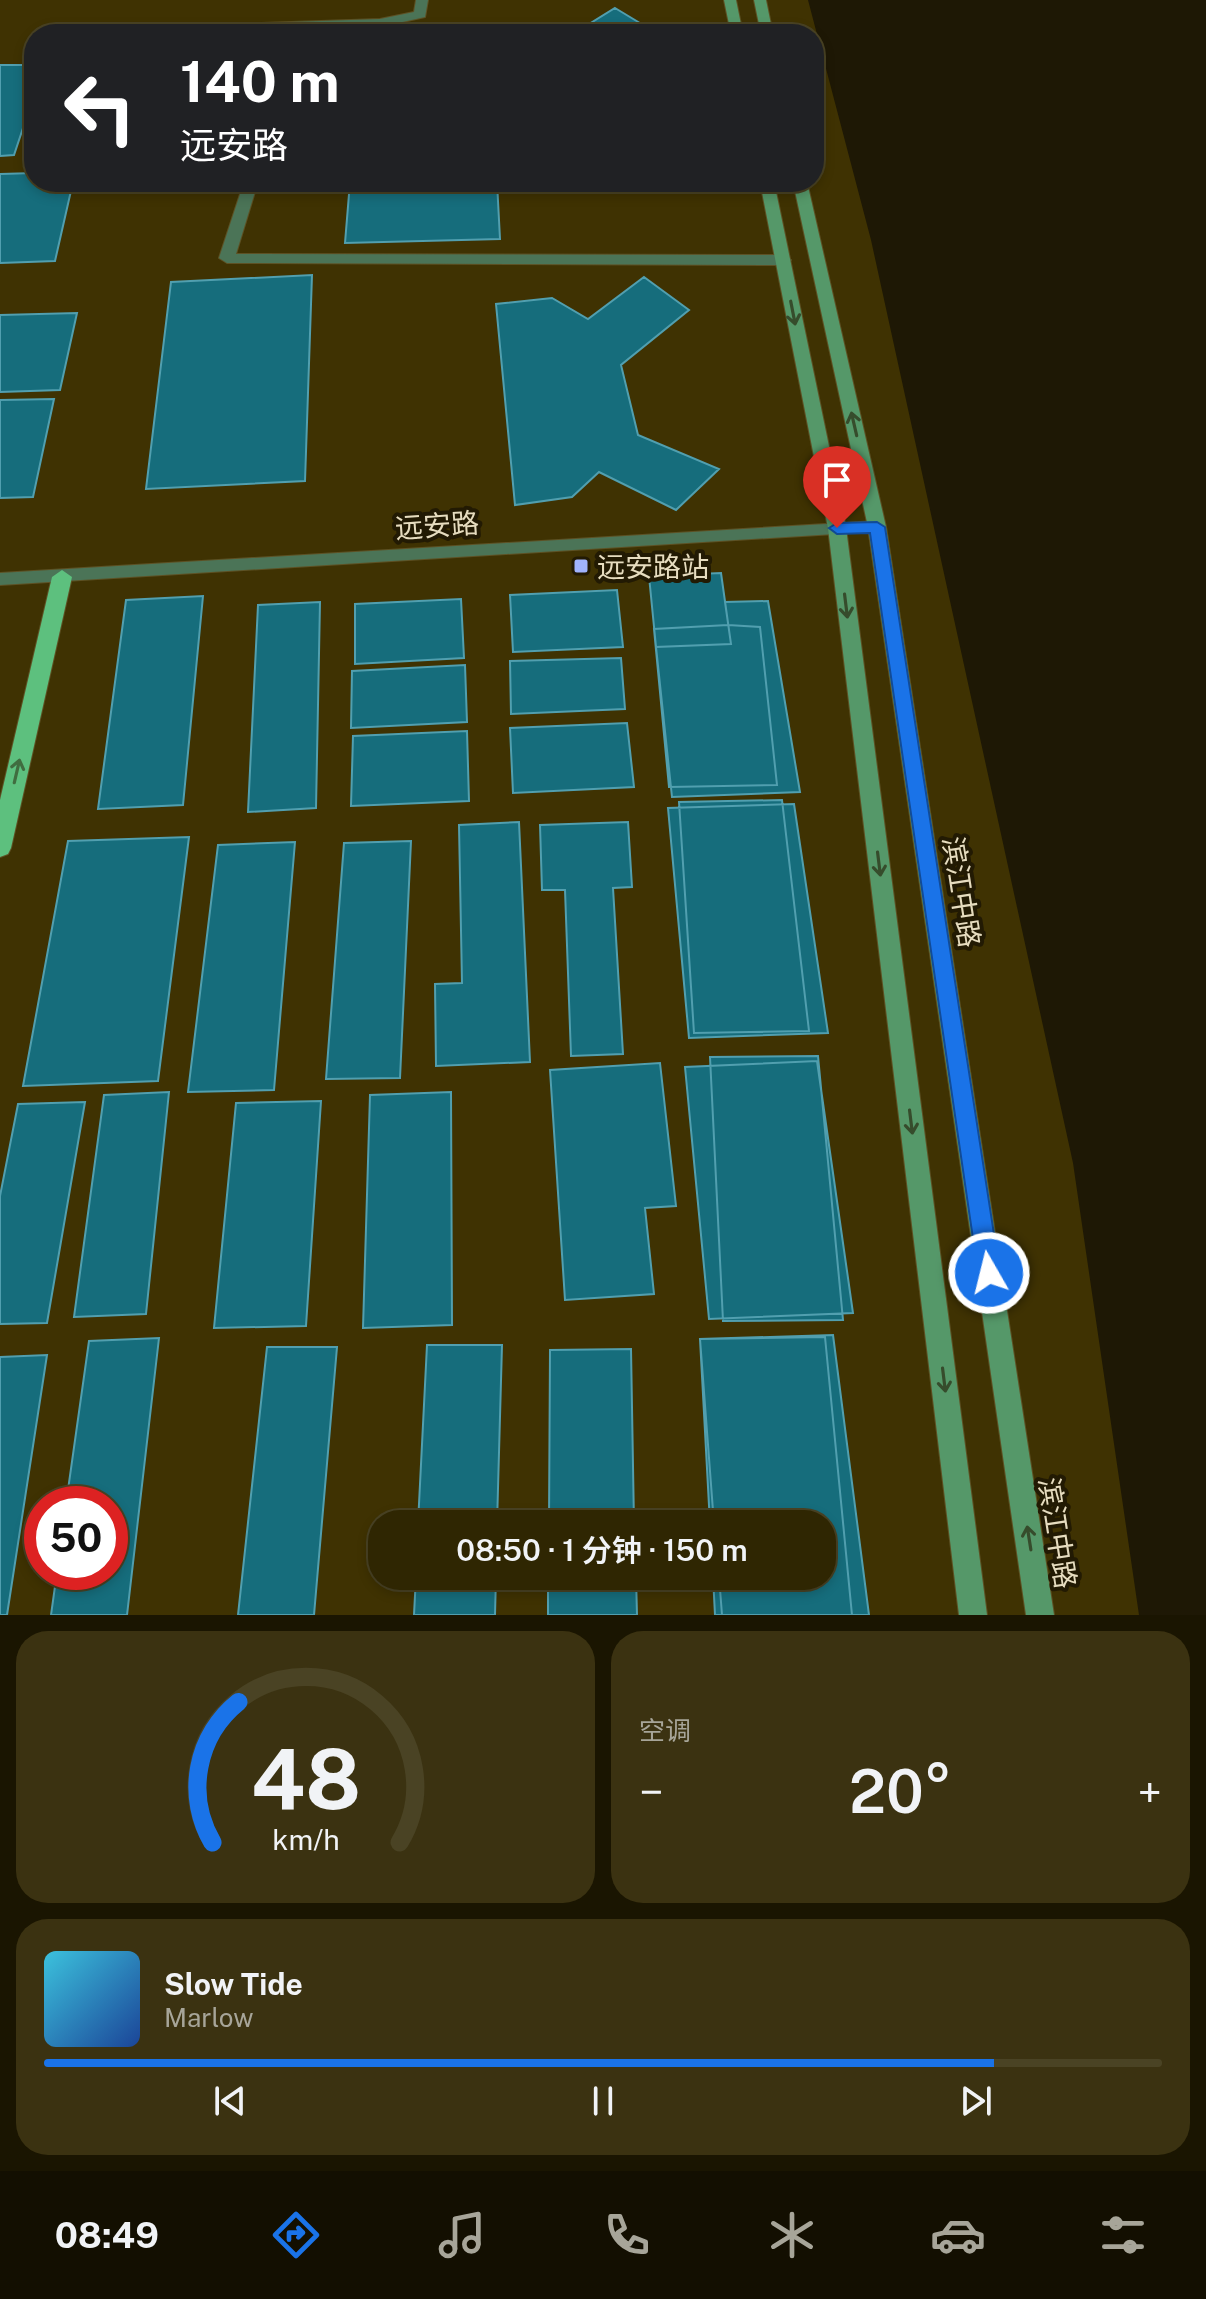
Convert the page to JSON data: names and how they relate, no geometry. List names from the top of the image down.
{
  "streets": {
    "main road": ["滨江中路"],
    "street": ["远安路"]
  },
  "crossings": [
    ["远安路", "滨江中路"]
  ],
  "places": {
    "transit": ["远安路站"]
  },
  "page": {
    "turn": ["140 m", "远安路"],
    "limit": "50",
    "trip": "08:50 · 1 分钟 · 150 m",
    "tile": "空调",
    "heat": ["−", "20°", "+"],
    "song": ["Slow Tide", "Marlow"],
    "tabs": "08:49",
    "gauge": ["48", "km/h"]
  }
}
